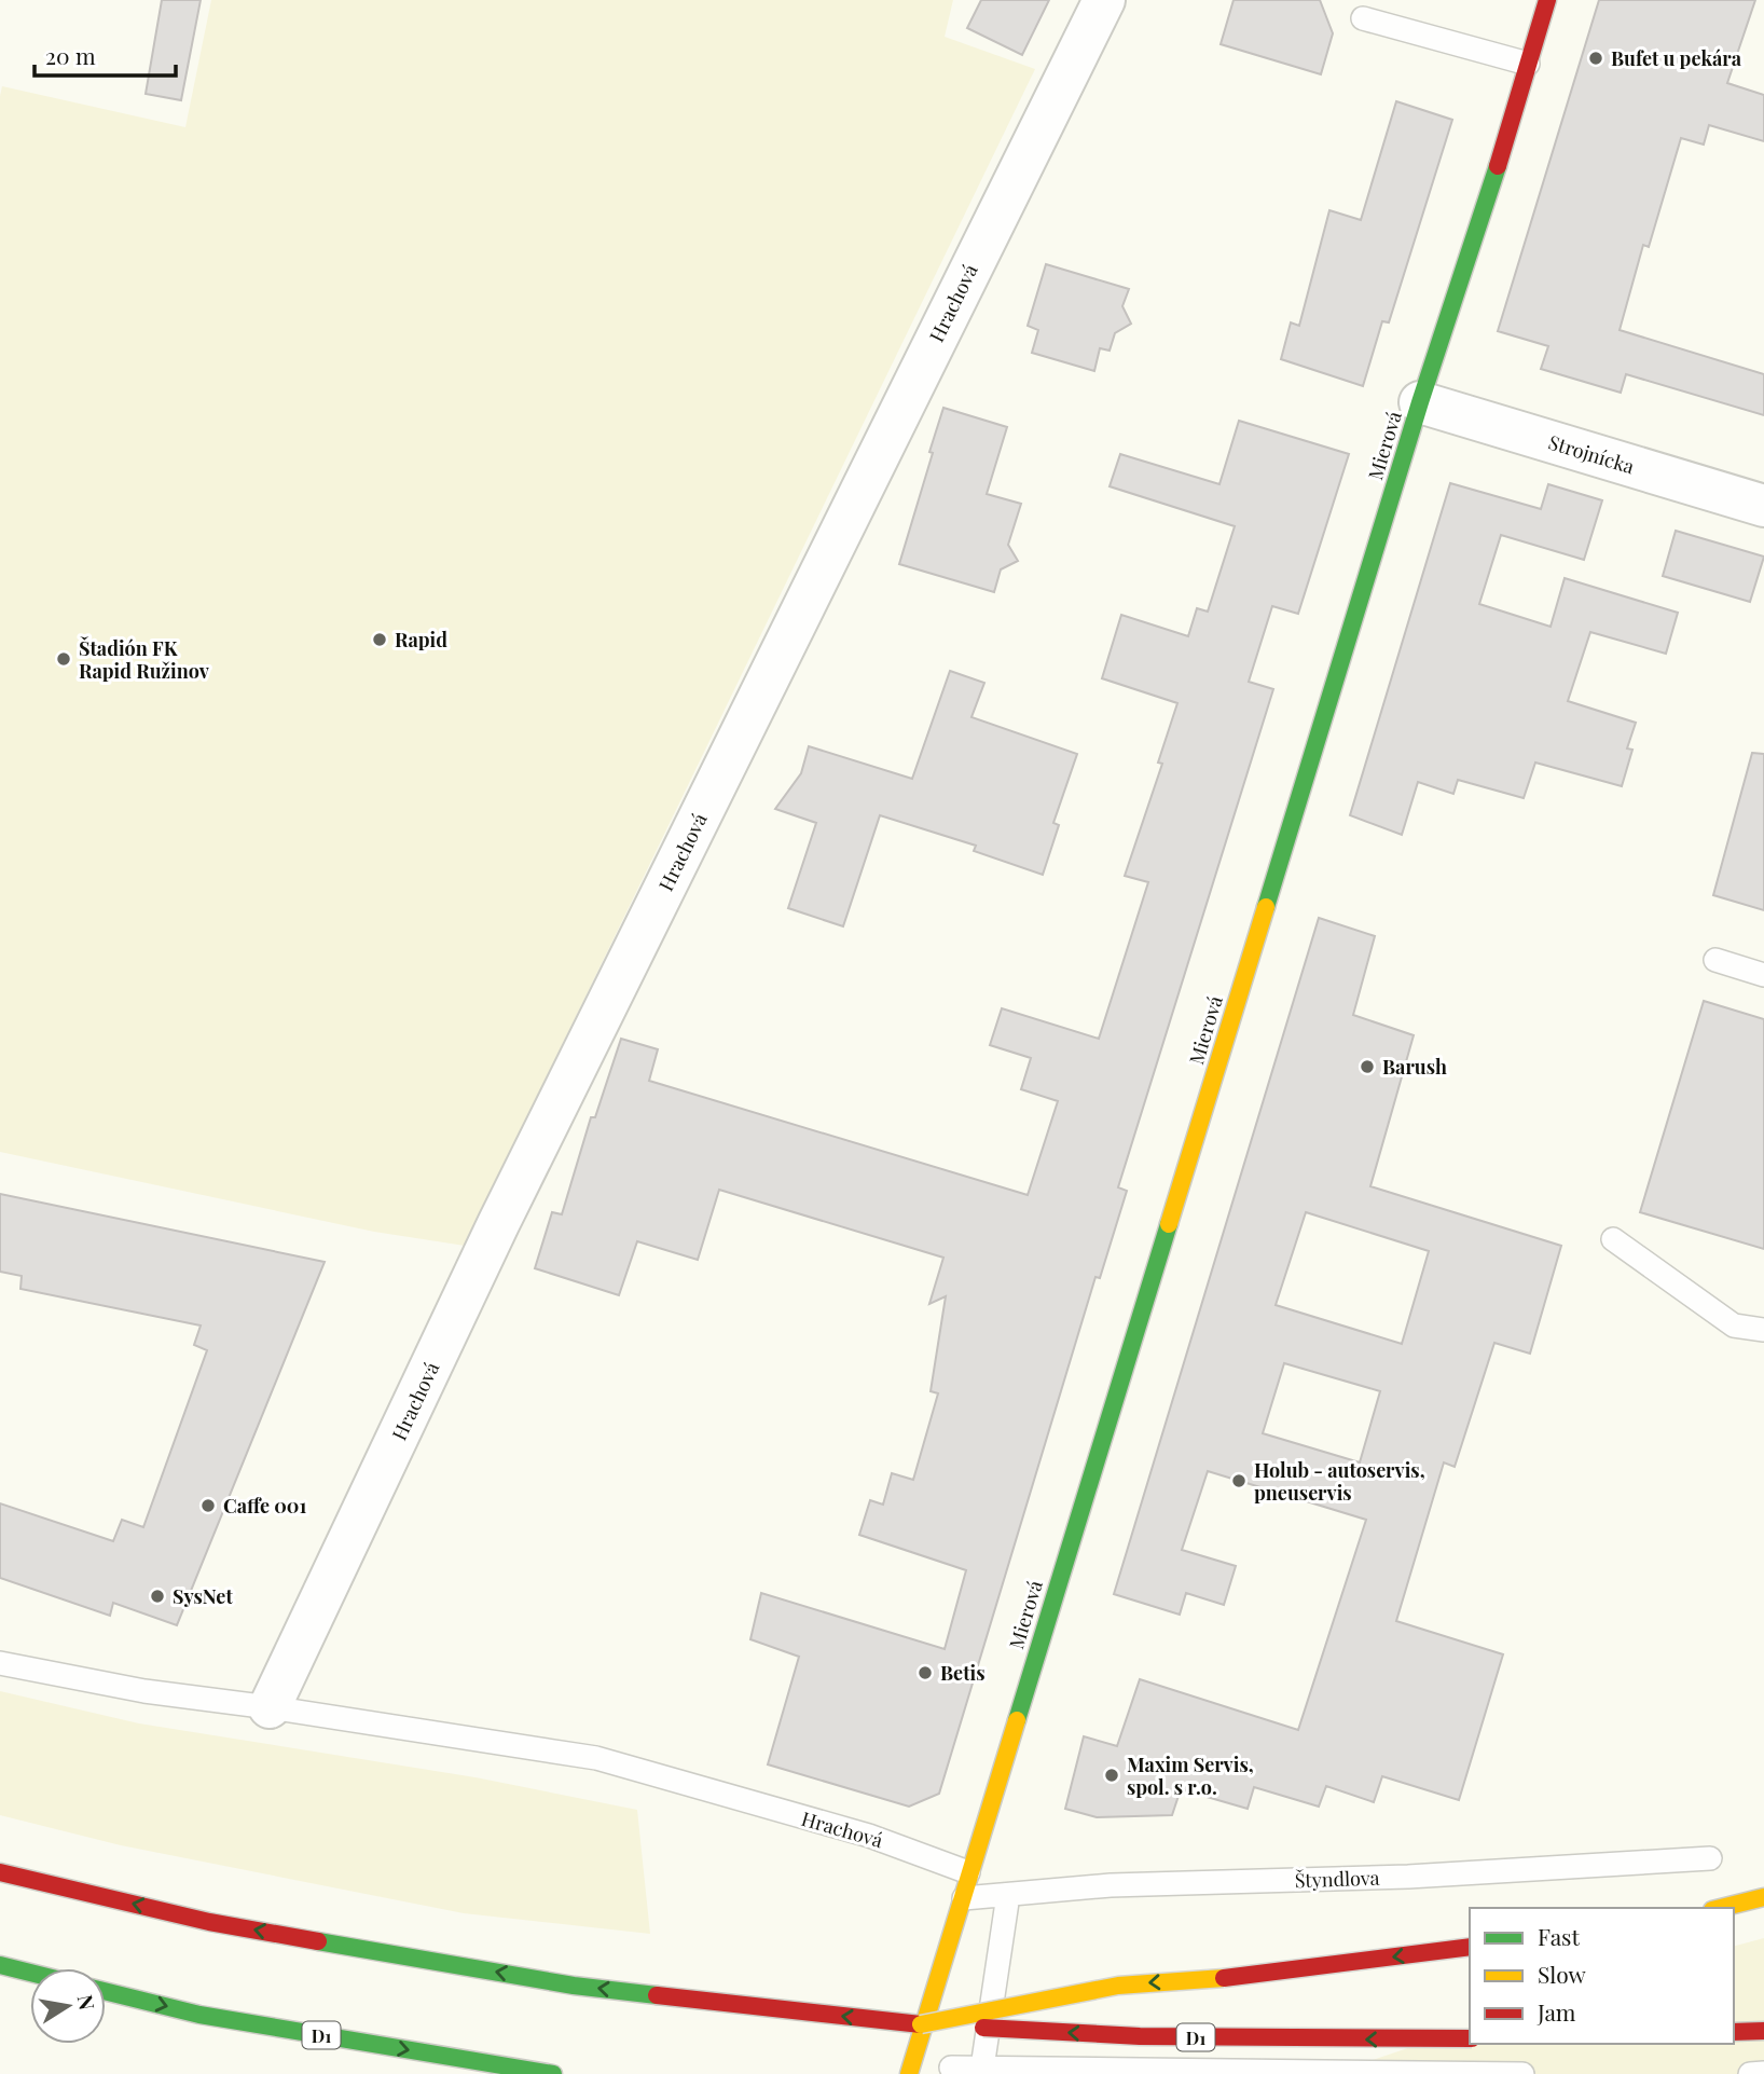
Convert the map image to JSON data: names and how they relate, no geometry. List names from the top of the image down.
{
  "streets": {
    "main road": ["Mierová", "D1"],
    "street": ["Hrachová", "Strojnícka"],
    "lane": ["Štyndlova"]
  },
  "crossings": [
    ["Hrachová", "Mierová"],
    ["Mierová", "Strojnícka"],
    ["Mierová", "Štyndlova"]
  ],
  "places": [
    "Bufet u pekára",
    "Rapid",
    "Štadión FK Rapid Ružinov",
    "Barush",
    "Holub - autoservis, pneuservis",
    "Caffe 001",
    "SysNet",
    "Betis",
    "Maxim Servis, spol. s r.o."
  ],
  "legend": ["Fast", "Slow", "Jam"],
  "scale_bar": "20 m",
  "north": "right"
}
